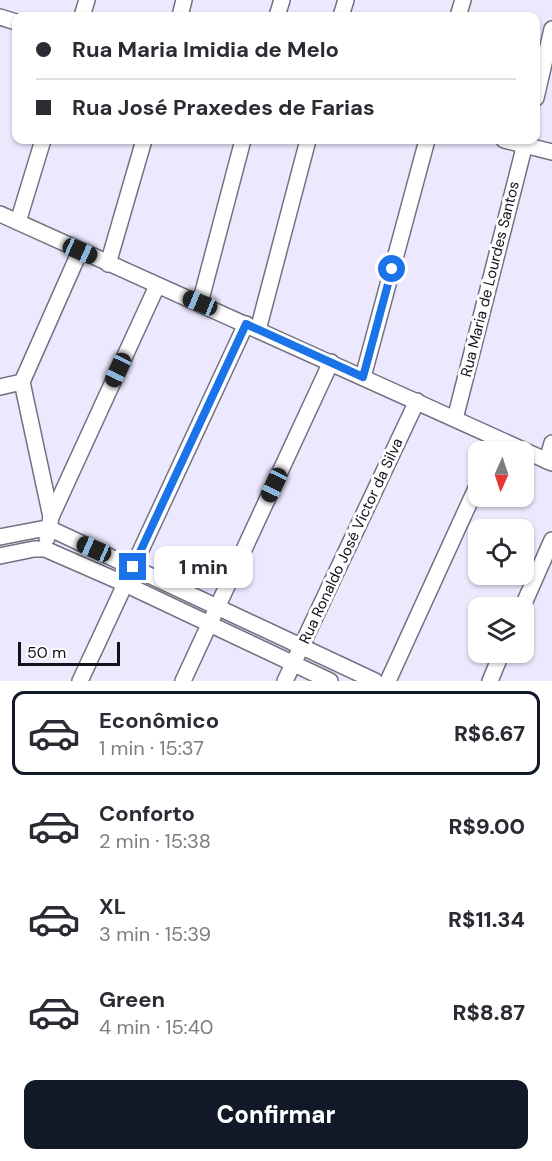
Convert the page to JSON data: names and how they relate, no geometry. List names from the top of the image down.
{
  "streets": {
    "street": ["Rua Maria de Lourdes Santos", "Rua Ronaldo José Victor da Silva"]
  },
  "scale_bar": "50 m",
  "north": "bottom",
  "page": {
    "banner": ["Rua Maria Imidia de Melo", "Rua José Praxedes de Farias"],
    "bubble": "1 min",
    "scale": "50 m",
    "list": [
      {
        "name": "Econômico",
        "note": "1 min · 15:37",
        "value": "R$6.67"
      },
      {
        "name": "Conforto",
        "note": "2 min · 15:38",
        "value": "R$9.00"
      },
      {
        "name": "XL",
        "note": "3 min · 15:39",
        "value": "R$11.34"
      },
      {
        "name": "Green",
        "note": "4 min · 15:40",
        "value": "R$8.87"
      }
    ],
    "buttons": "Confirmar"
  }
}
